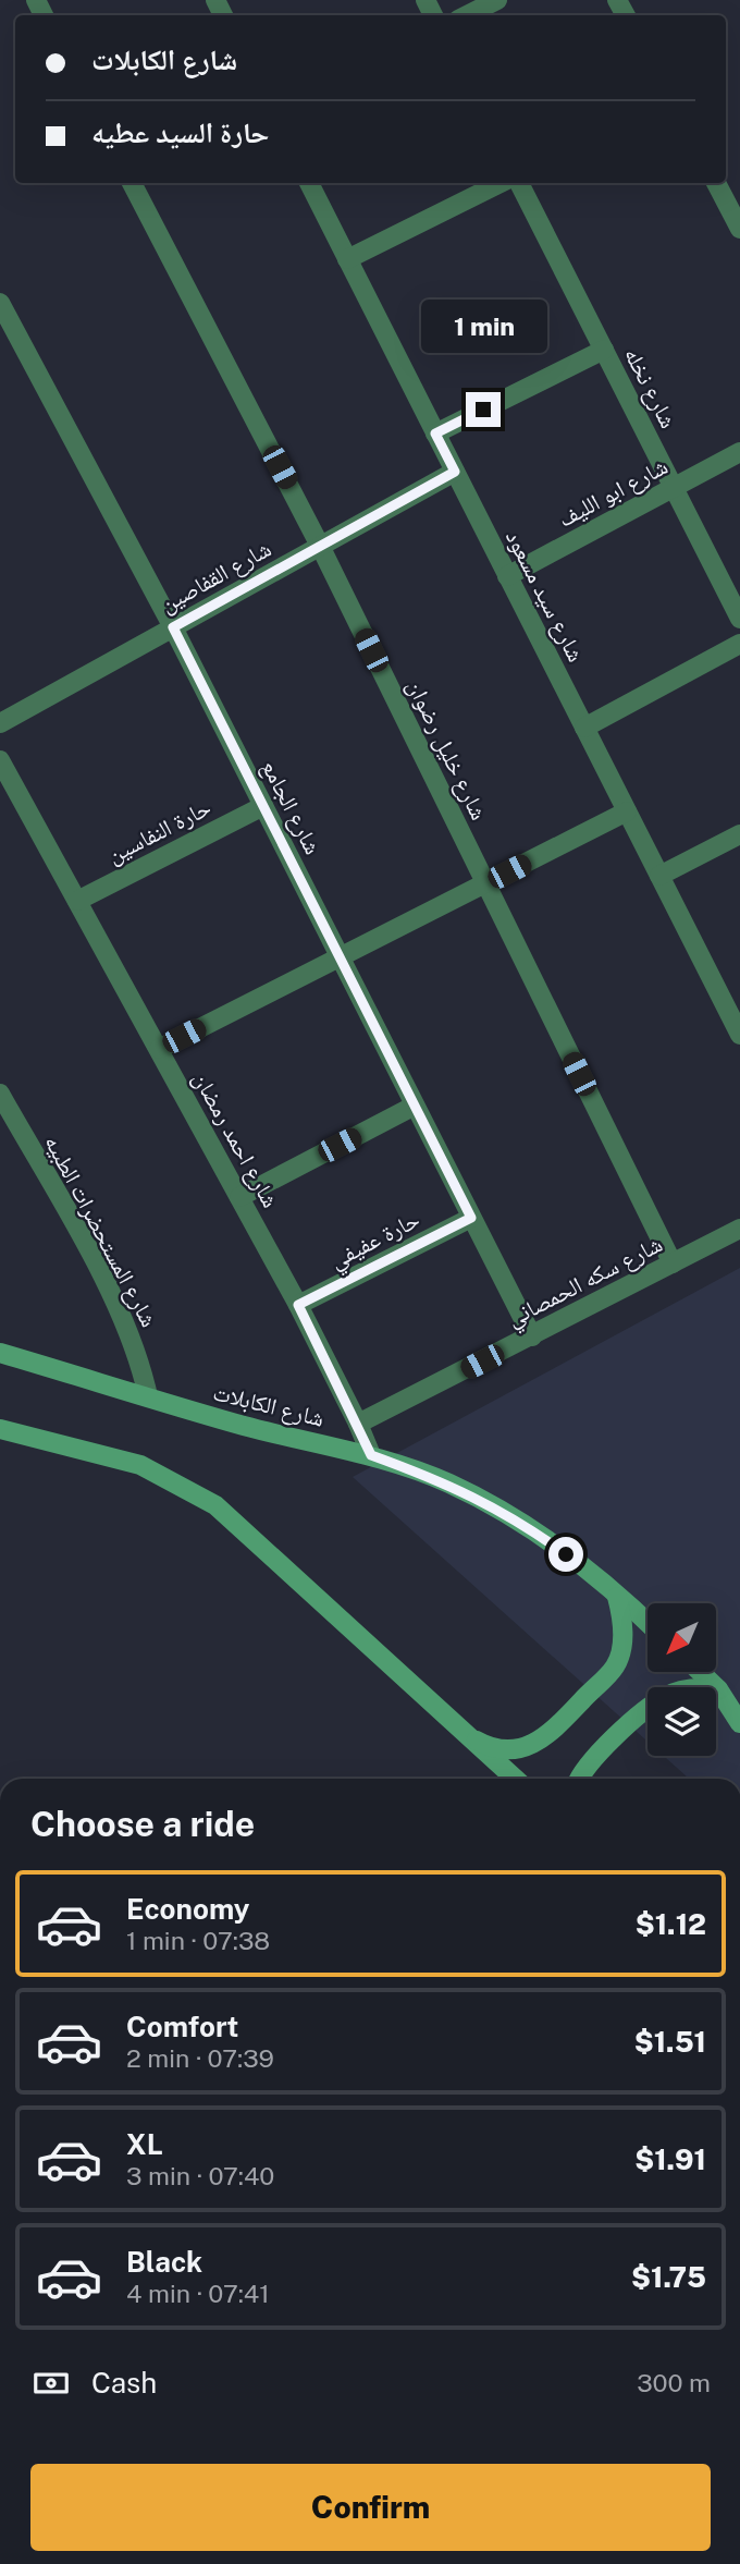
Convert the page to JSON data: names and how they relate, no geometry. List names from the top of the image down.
{
  "streets": {
    "main road": ["شارع الكابلات"],
    "street": [
      "شارع نخله",
      "شارع ابو الليف",
      "شارع القفاصين",
      "شارع سيد مسعود",
      "شارع خليل رضوان",
      "شارع الجامع",
      "حارة النفاسين",
      "شارع احمد رمضان",
      "شارع المستحضرات الطبيه",
      "حارة عفيفي",
      "شارع سكه الحمصاني"
    ]
  },
  "crossings": [
    ["شارع نخله", "شارع ابو الليف"],
    ["شارع ابو الليف", "شارع سيد مسعود"],
    ["شارع القفاصين", "شارع سيد مسعود"],
    ["شارع القفاصين", "شارع خليل رضوان"],
    ["شارع القفاصين", "شارع الجامع"],
    ["شارع خليل رضوان", "شارع سكه الحمصاني"],
    ["شارع الجامع", "حارة النفاسين"],
    ["شارع الجامع", "حارة عفيفي"],
    ["شارع الجامع", "شارع سكه الحمصاني"],
    ["حارة النفاسين", "شارع احمد رمضان"],
    ["شارع احمد رمضان", "حارة عفيفي"],
    ["شارع احمد رمضان", "شارع سكه الحمصاني"],
    ["شارع المستحضرات الطبيه", "شارع الكابلات"]
  ],
  "north": "bottom left",
  "page": {
    "banner": ["شارع الكابلات", "حارة السيد عطيه"],
    "bubble": "1 min",
    "heading": "Choose a ride",
    "list": [
      {
        "name": "Economy",
        "note": "1 min · 07:38",
        "value": "$1.12"
      },
      {
        "name": "Comfort",
        "note": "2 min · 07:39",
        "value": "$1.51"
      },
      {
        "name": "XL",
        "note": "3 min · 07:40",
        "value": "$1.91"
      },
      {
        "name": "Black",
        "note": "4 min · 07:41",
        "value": "$1.75"
      }
    ],
    "pay": ["Cash", "300 m"],
    "buttons": "Confirm"
  }
}
